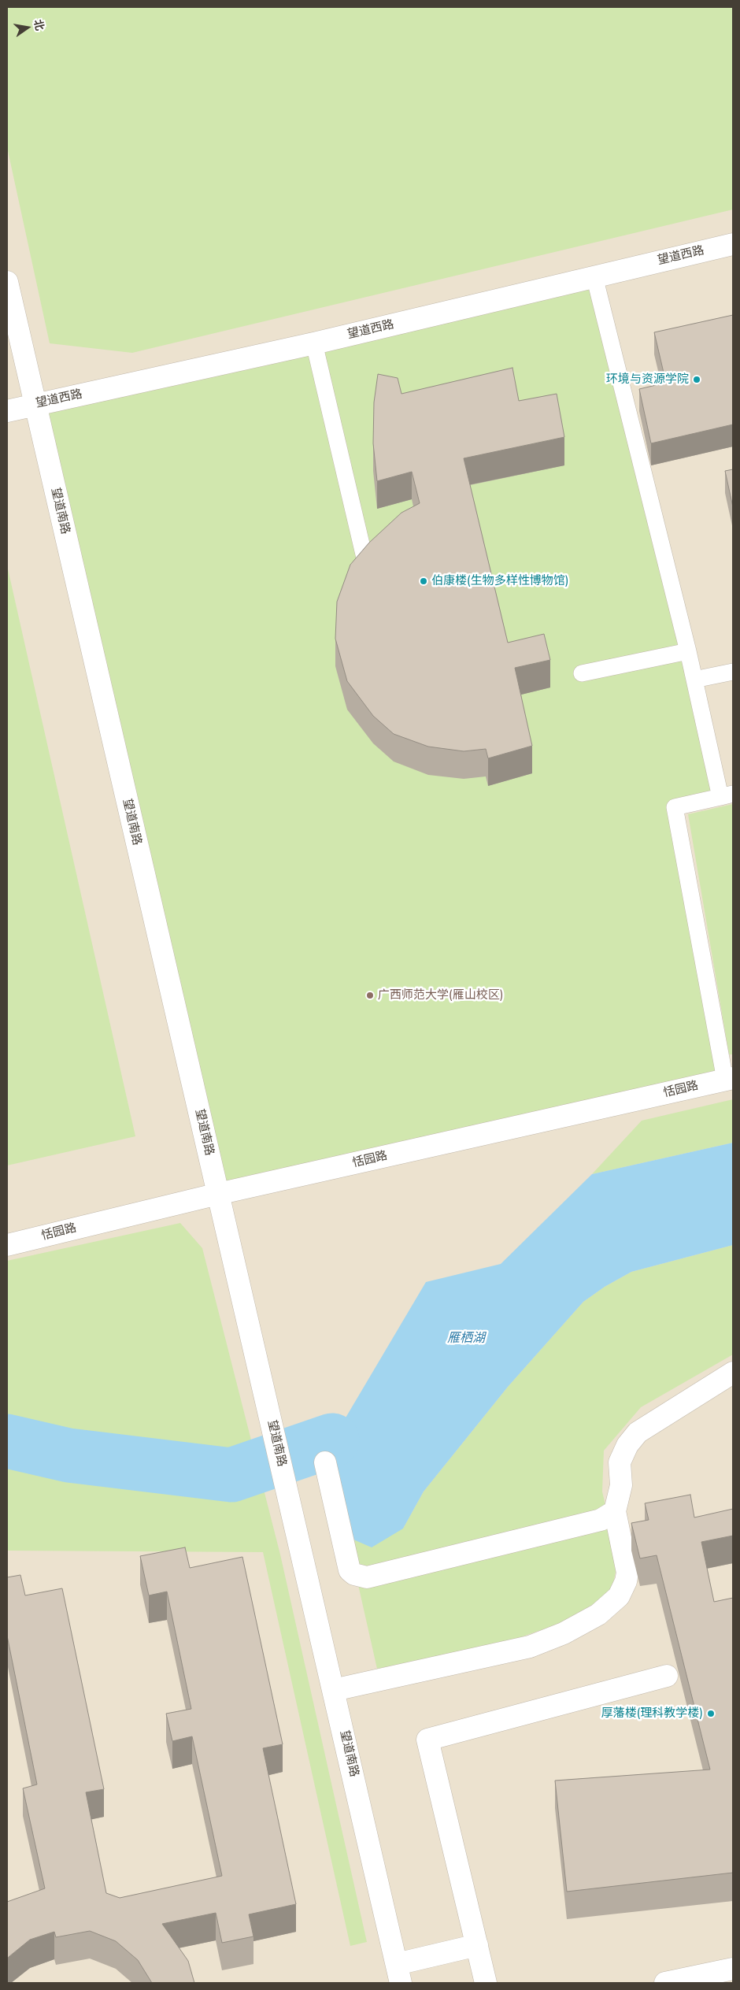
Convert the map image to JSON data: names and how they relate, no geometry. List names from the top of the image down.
{
  "streets": {
    "street": ["望道西路", "望道南路", "恬园路"]
  },
  "crossings": [
    ["望道西路", "望道南路"],
    ["望道南路", "恬园路"]
  ],
  "water": ["雁栖湖"],
  "places": [
    "环境与资源学院",
    "伯康楼(生物多样性博物馆)",
    "广西师范大学(雁山校区)",
    "厚藩楼(理科教学楼)"
  ],
  "north": "right"
}
